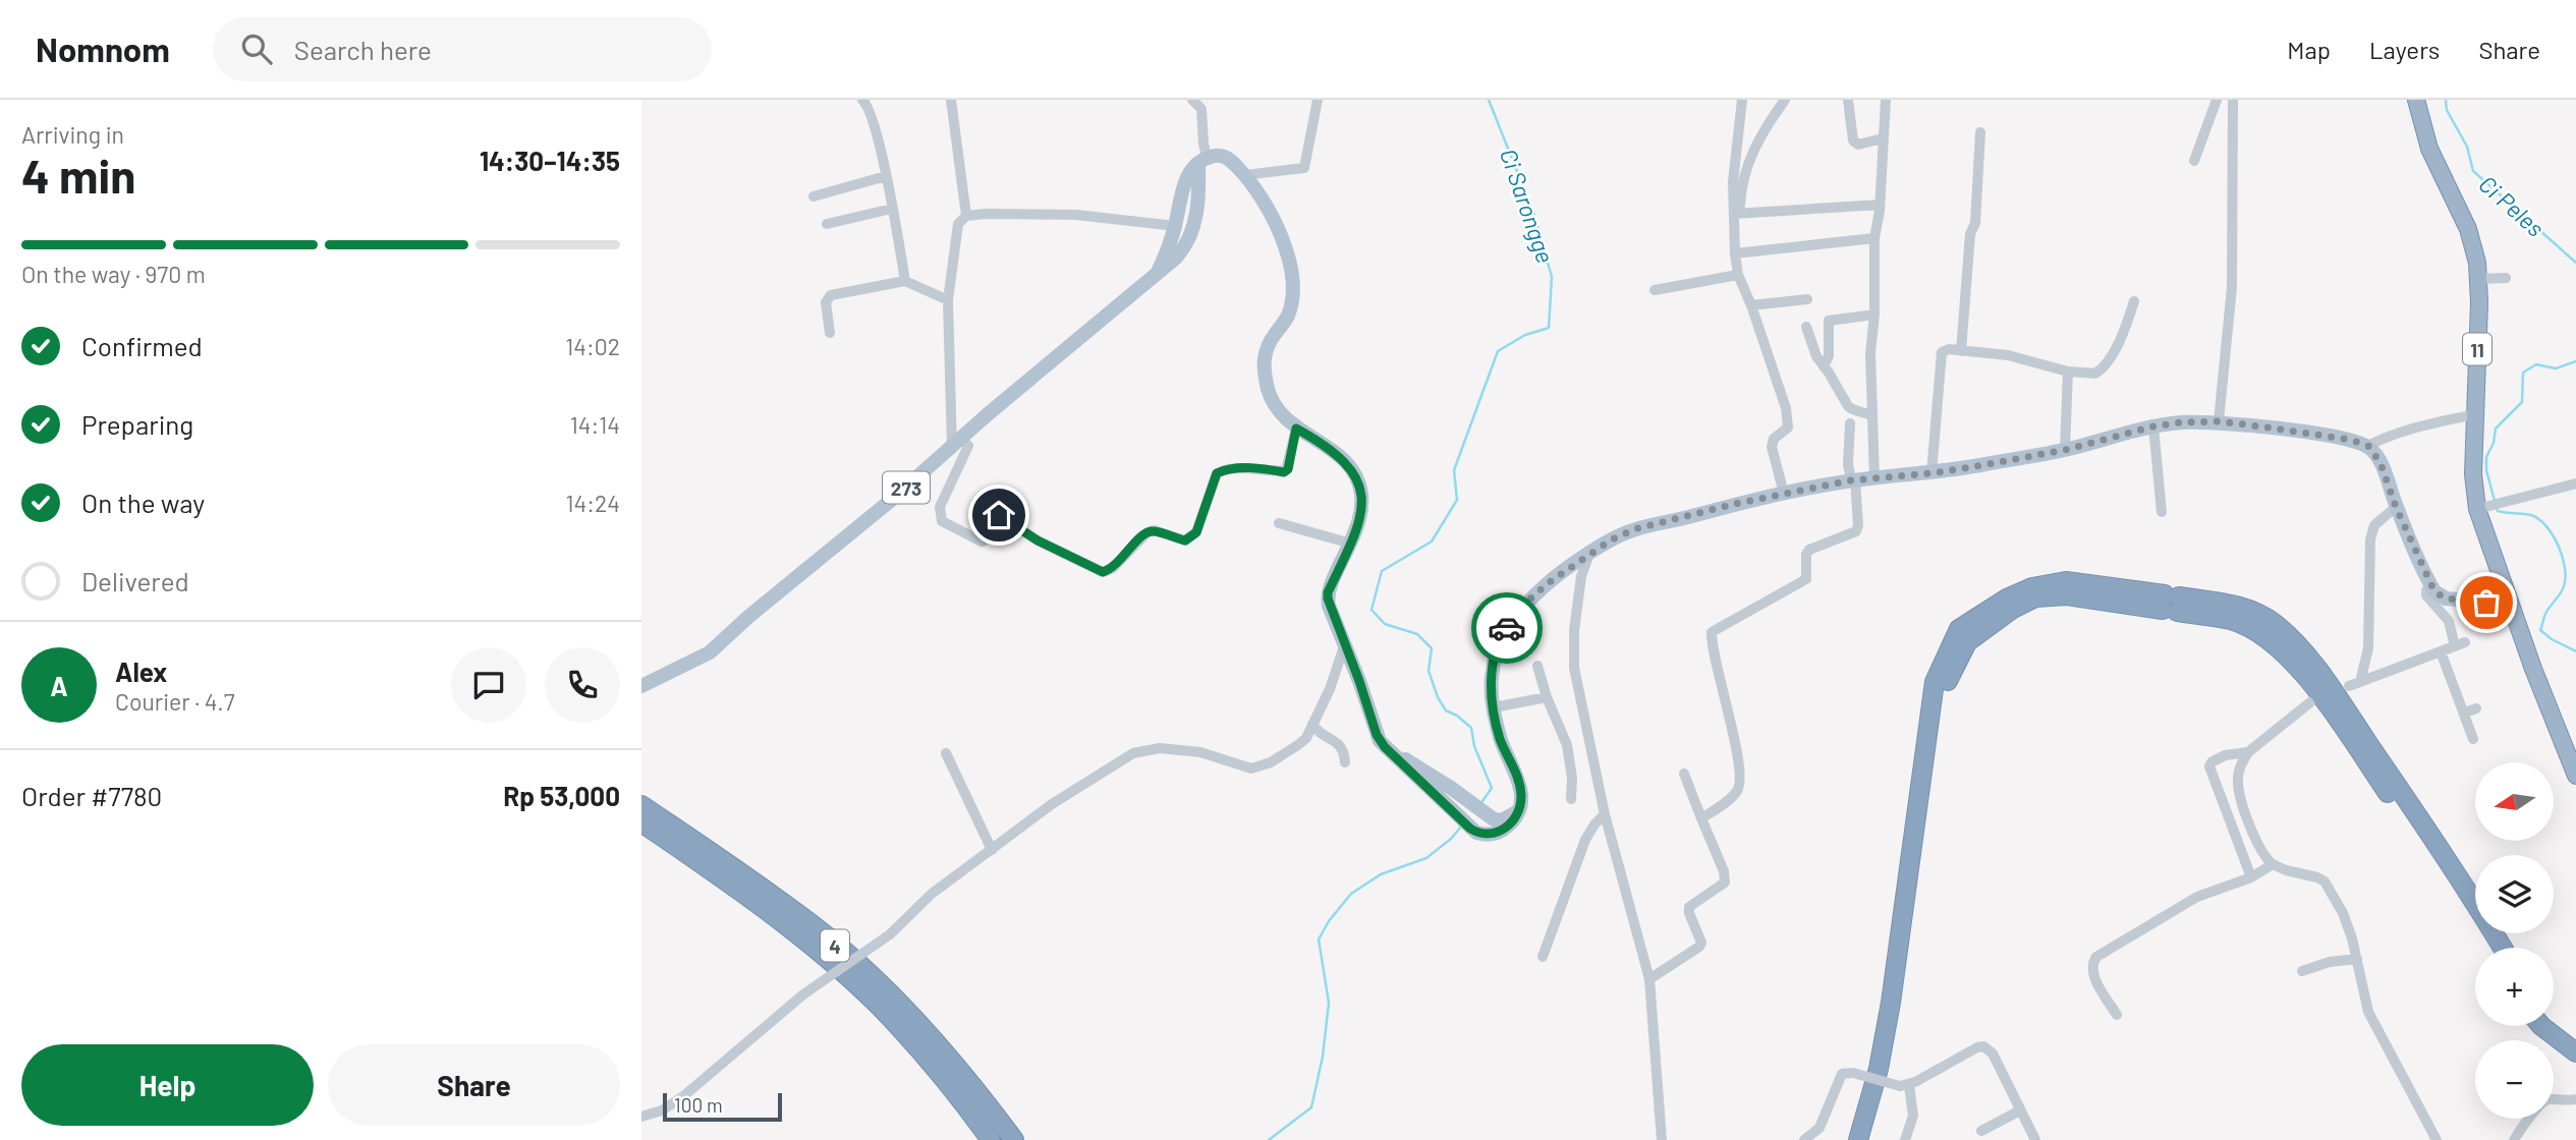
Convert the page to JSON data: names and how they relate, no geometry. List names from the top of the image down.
{
  "streets": {
    "highway": ["11", "4"],
    "main road": ["273"]
  },
  "water": ["Ci Sarongge", "Ci Peles"],
  "scale_bar": "100 m",
  "north": "left",
  "page": {
    "header": "Nomnom",
    "search": "Search here",
    "nav": ["Map", "Layers", "Share"],
    "heading": ["4 min", "Arriving in", "14:30–14:35"],
    "panel": [
      "Alex",
      "Courier · 4.7",
      "Order #7780",
      "Rp 53,000"
    ],
    "bar": "On the way · 970 m",
    "list": [
      ["Confirmed", "14:02"],
      ["Preparing", "14:14"],
      ["On the way", "14:24"],
      "Delivered"
    ],
    "round": "A",
    "map_buttons": ["+", "−"],
    "buttons": ["Help", "Share"],
    "scale": "100 m"
  }
}
